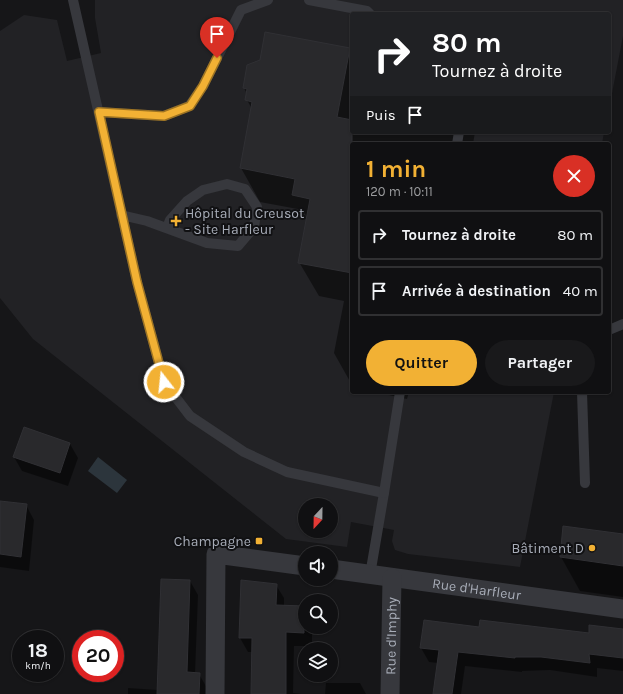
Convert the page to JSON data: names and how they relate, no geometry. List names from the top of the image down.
{
  "streets": {
    "street": ["Rue d'Harfleur", "Rue d'Imphy"]
  },
  "crossings": [
    ["Rue d'Harfleur", "Rue d'Imphy"]
  ],
  "places": {
    "health": ["Hôpital du Creusot - Site Harfleur"],
    "transit": ["Champagne"],
    "other": ["Bâtiment D"]
  },
  "north": "bottom",
  "page": {
    "turn": ["80 m", "Tournez à droite"],
    "then": "Puis",
    "heading": ["1 min", "120 m · 10:11"],
    "list": [
      {
        "name": "Tournez à droite",
        "value": "80 m"
      },
      {
        "name": "Arrivée à destination",
        "value": "40 m"
      }
    ],
    "buttons": ["Quitter", "Partager"],
    "speed": "18 km/h",
    "limit": "20"
  }
}
